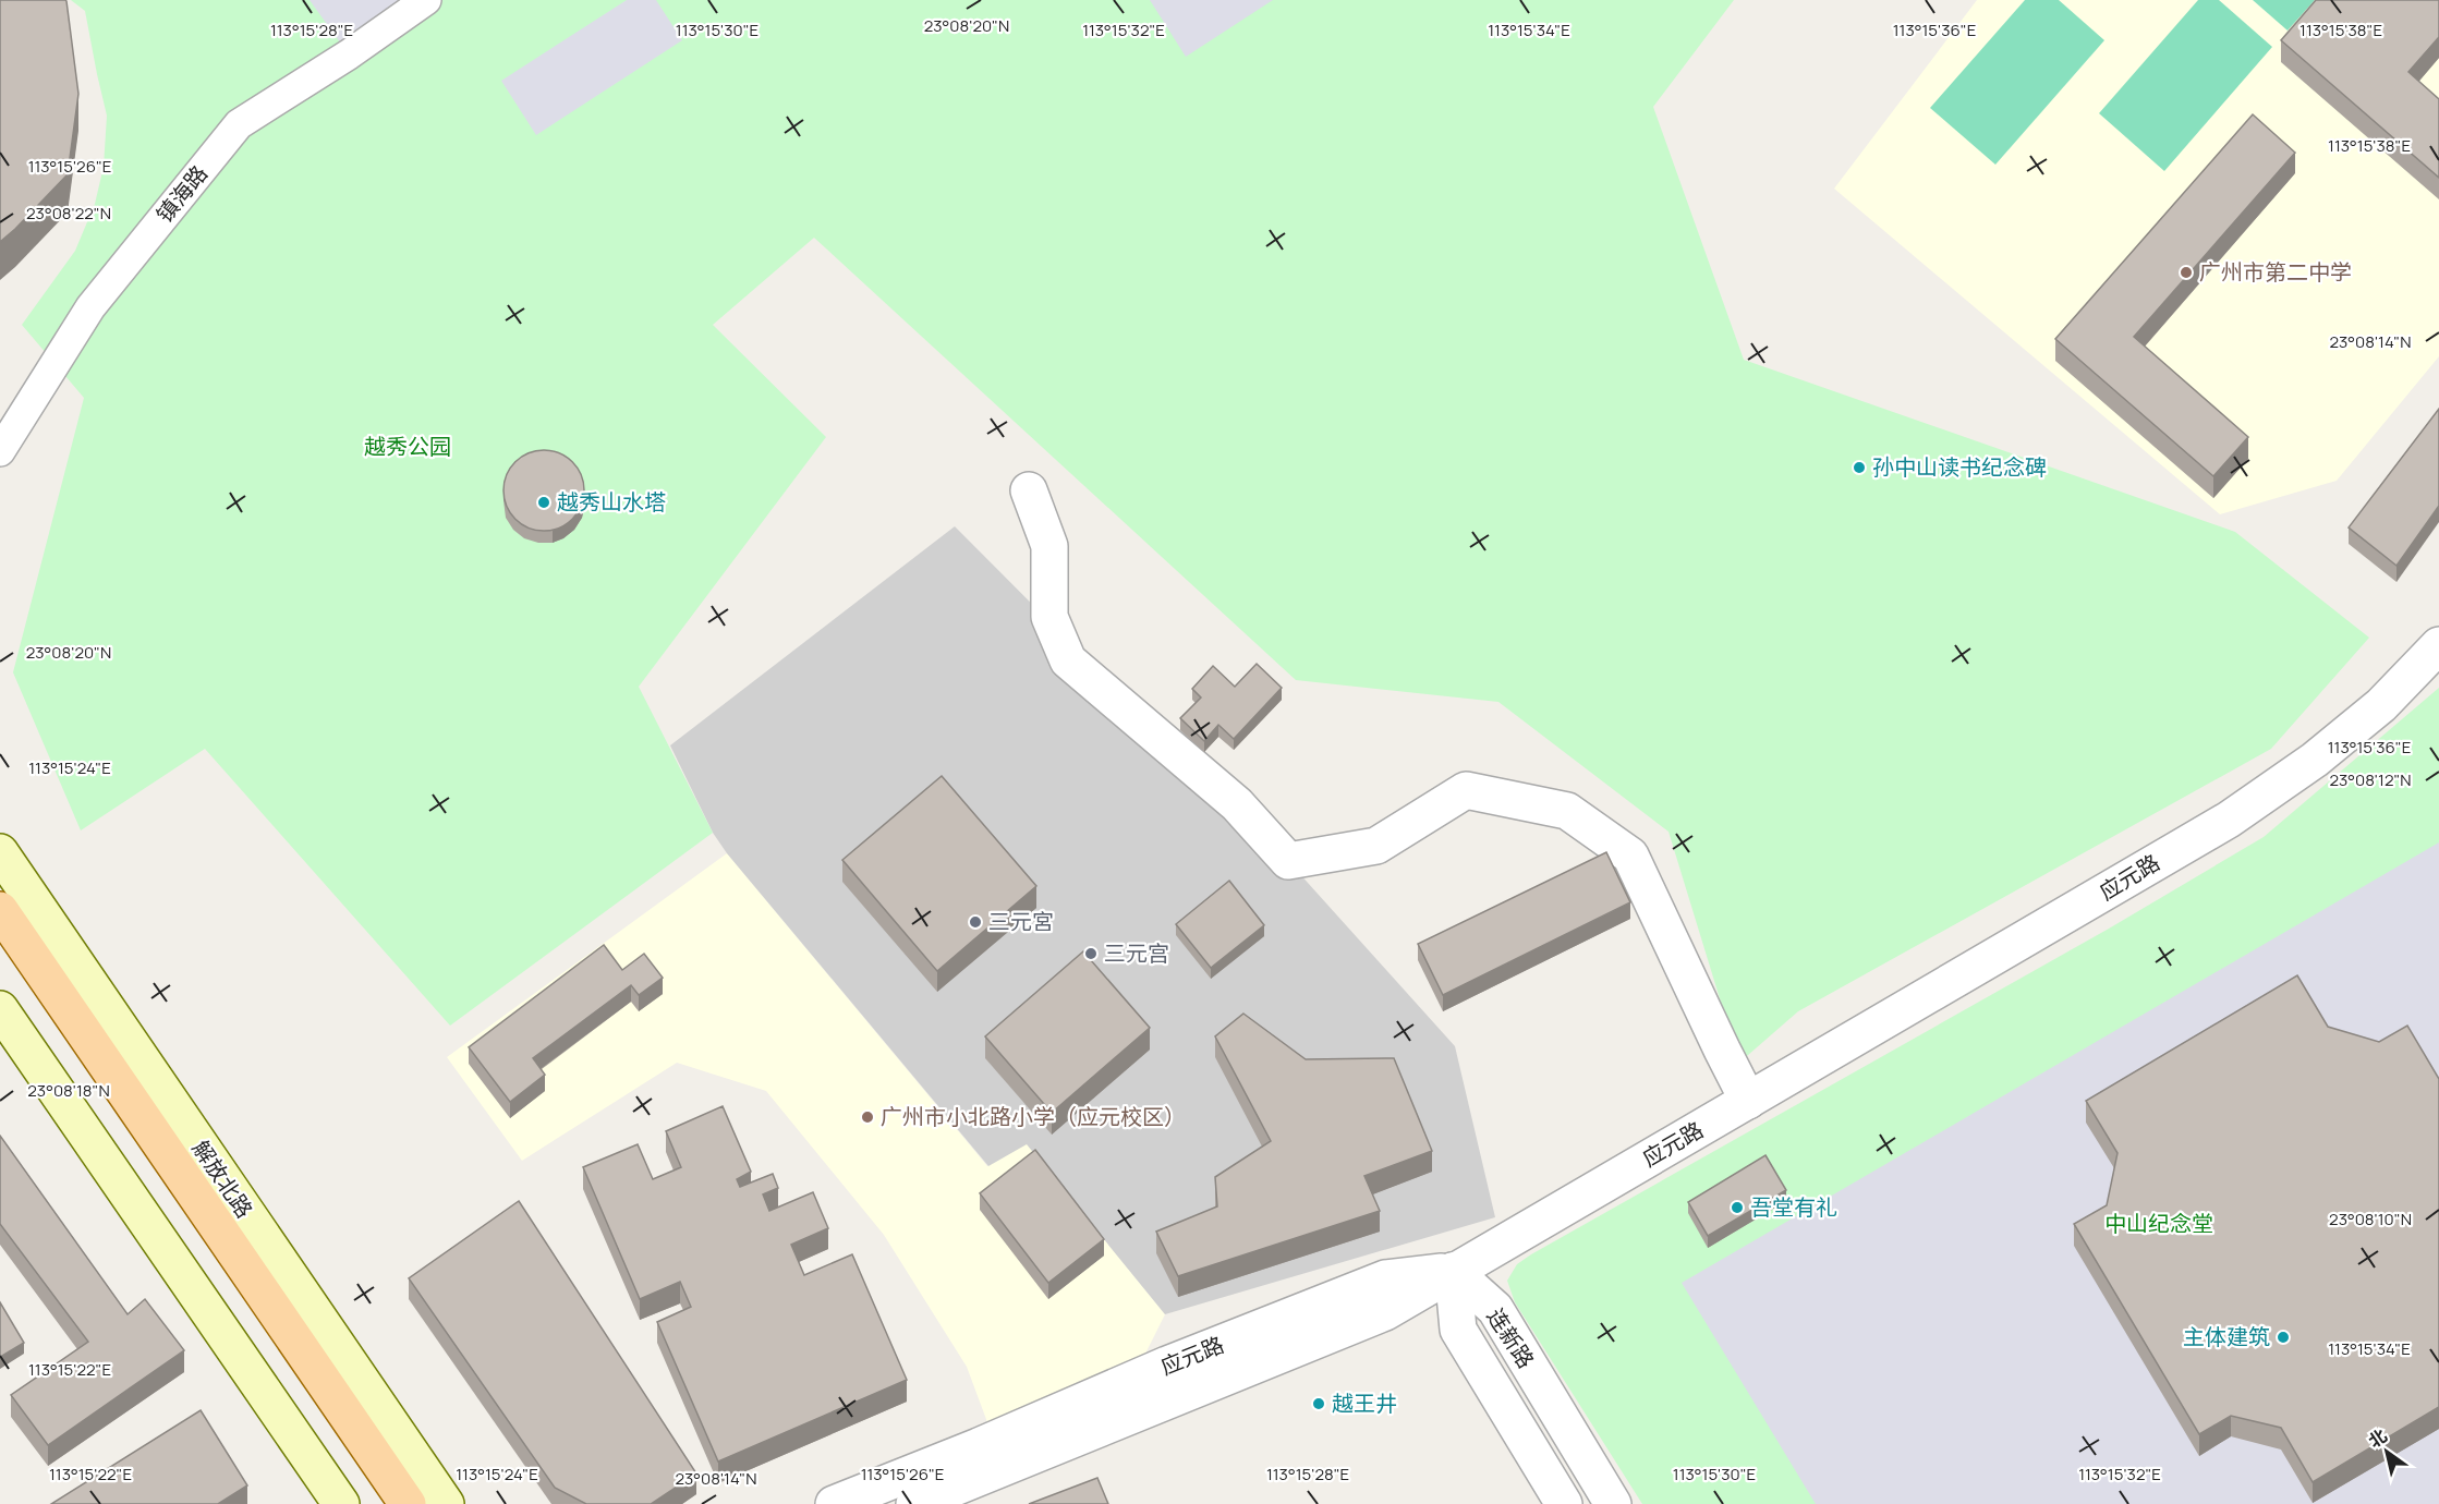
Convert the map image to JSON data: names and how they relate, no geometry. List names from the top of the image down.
{
  "streets": {
    "main road": ["解放北路"],
    "street": ["镇海路", "应元路", "连新路"]
  },
  "crossings": [
    ["应元路", "连新路"]
  ],
  "parks": ["越秀公园", "中山纪念堂"],
  "places": [
    "广州市第二中学",
    "孙中山读书纪念碑",
    "越秀山水塔",
    "三元宮",
    "三元宫",
    "广州市小北路小学（应元校区）",
    "吾堂有礼",
    "主体建筑",
    "越王井"
  ],
  "north": "top left",
  "coordinates": [
    "23°08'20\"N",
    "113°15'28\"E",
    "113°15'30\"E",
    "113°15'32\"E",
    "113°15'34\"E",
    "113°15'36\"E",
    "113°15'38\"E",
    "113°15'26\"E",
    "23°08'22\"N",
    "23°08'14\"N",
    "113°15'24\"E",
    "23°08'12\"N",
    "23°08'18\"N",
    "23°08'10\"N",
    "113°15'22\"E"
  ]
}
